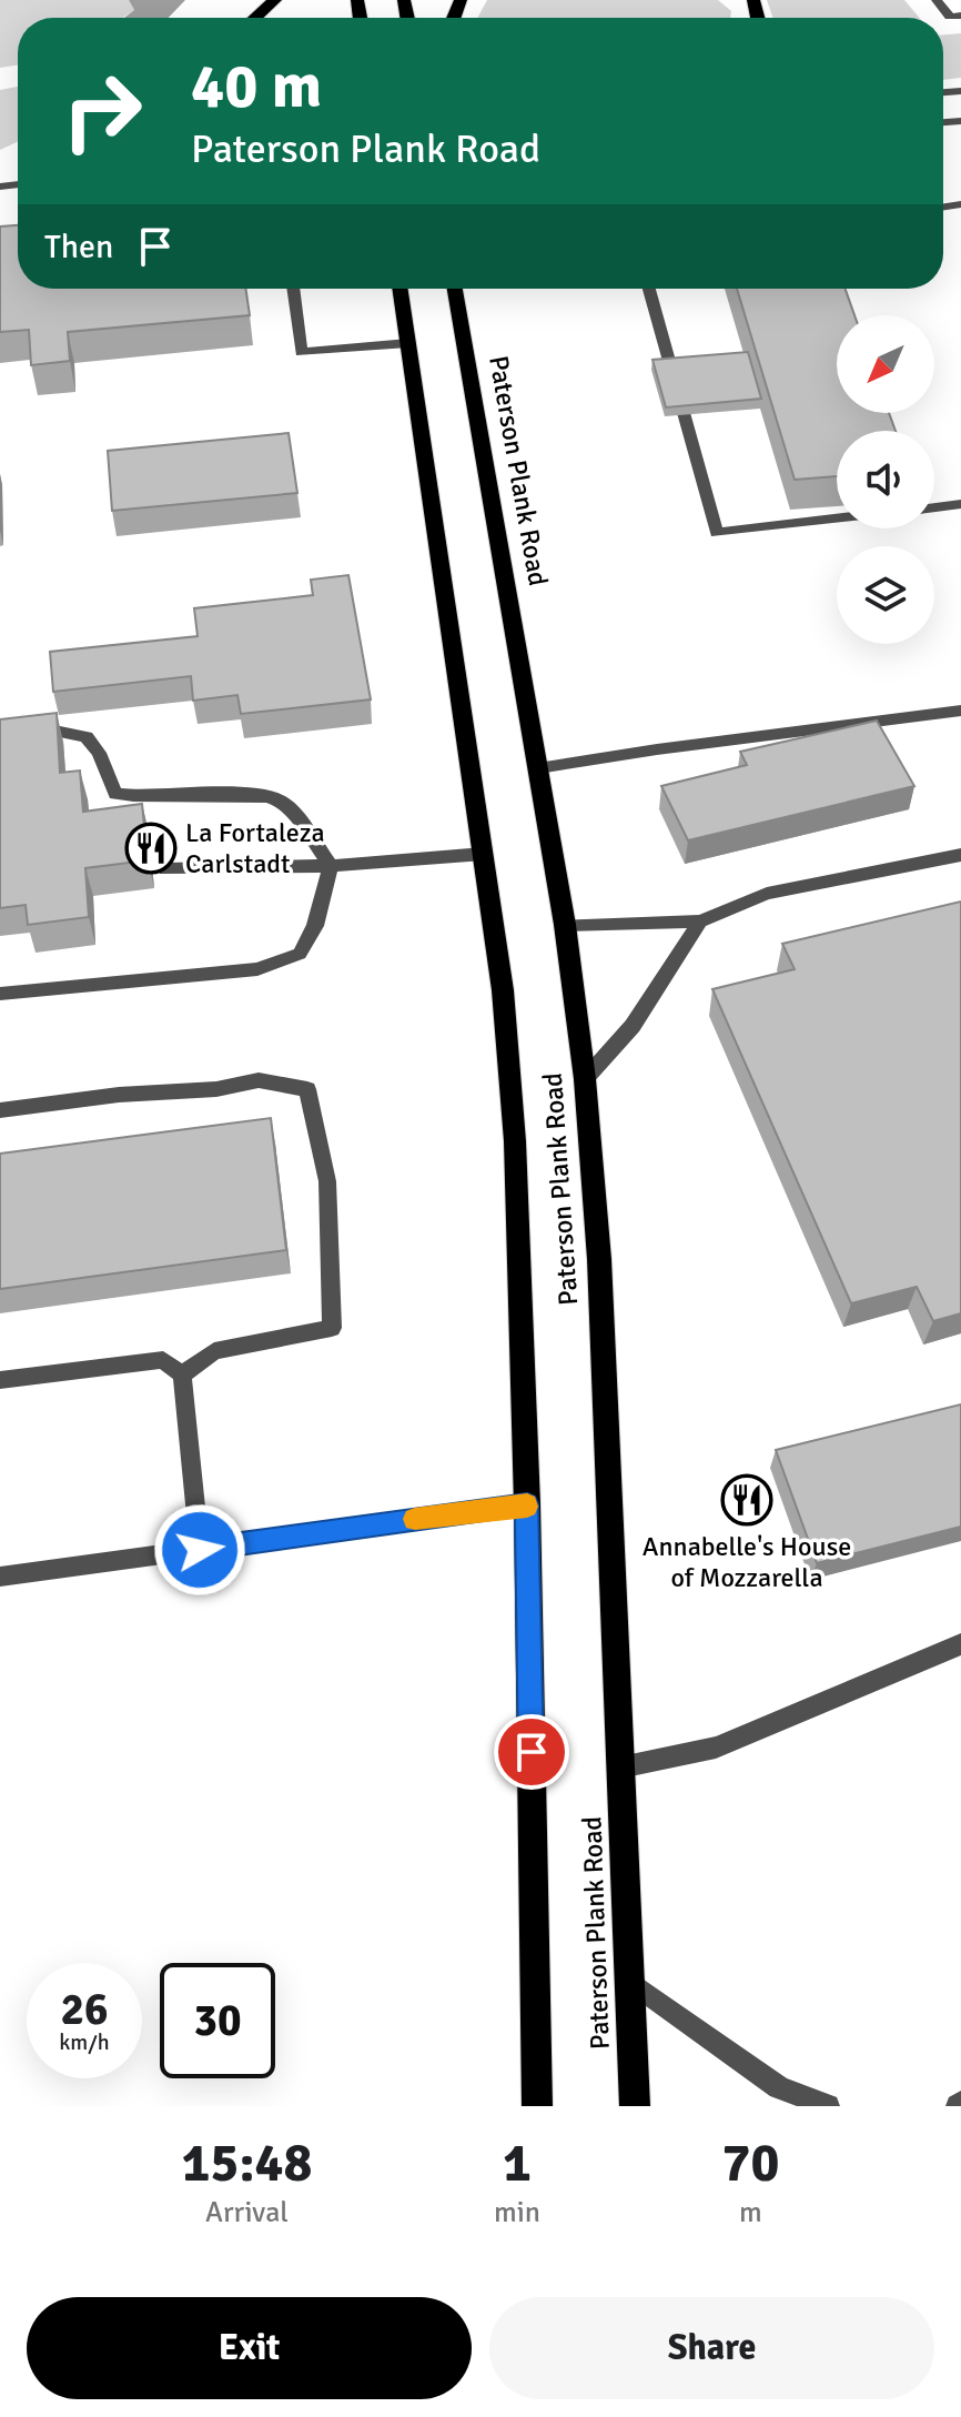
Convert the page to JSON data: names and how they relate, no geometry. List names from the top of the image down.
{
  "streets": {
    "main road": ["Paterson Plank Road"]
  },
  "places": {
    "restaurant": ["La Fortaleza Carlstadt", "Annabelle's House of Mozzarella"]
  },
  "north": "bottom left",
  "page": {
    "turn": ["40 m", "Paterson Plank Road"],
    "then": "Then",
    "speed": "26 km/h",
    "limit": "30",
    "eta": [
      "15:48",
      "Arrival",
      "1",
      "min",
      "70",
      "m"
    ],
    "buttons": ["Exit", "Share"]
  }
}
